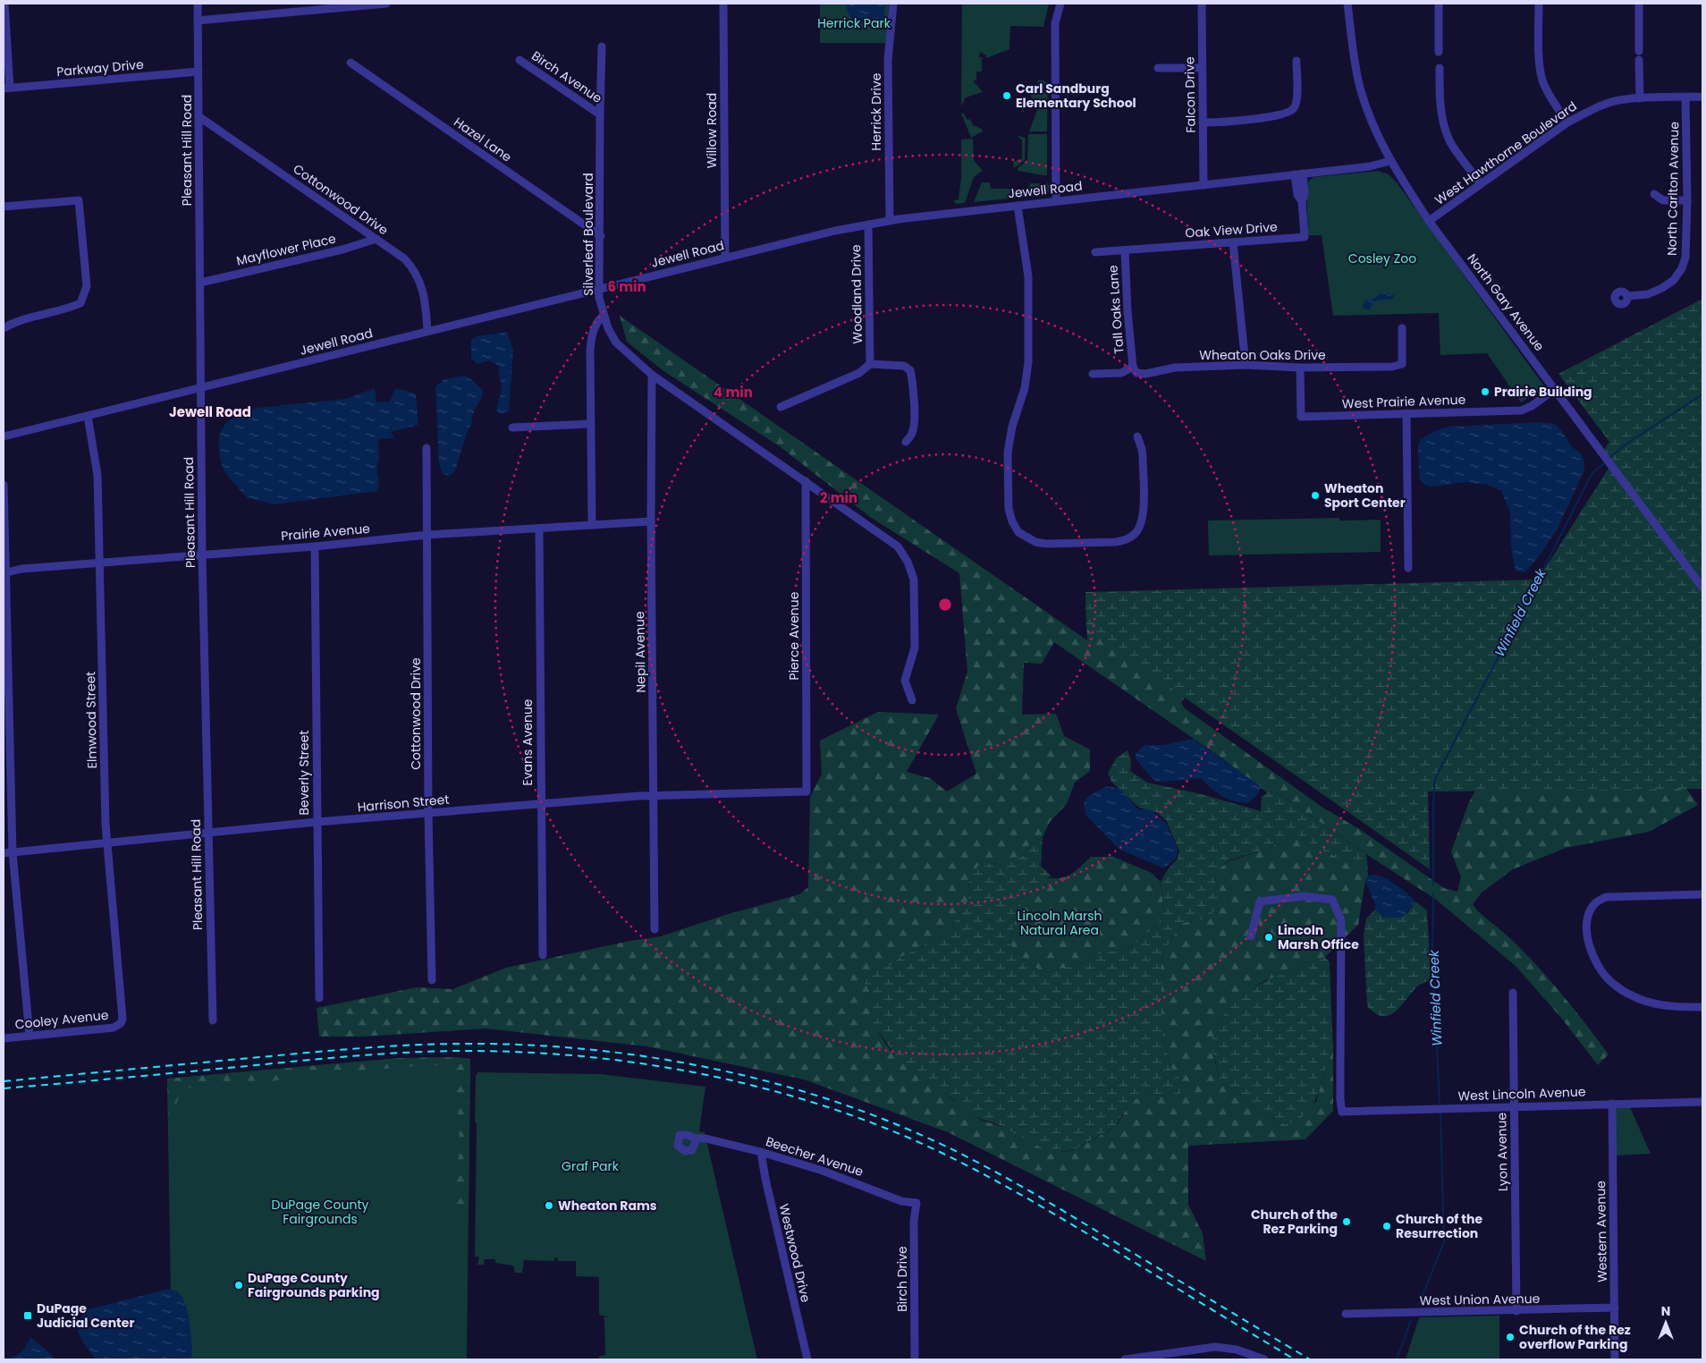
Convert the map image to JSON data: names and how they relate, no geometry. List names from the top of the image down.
{
  "streets": {
    "street": [
      "Parkway Drive",
      "Birch Avenue",
      "Falcon Drive",
      "Herrick Drive",
      "Willow Road",
      "Hazel Lane",
      "Pleasant Hill Road",
      "West Hawthorne Boulevard",
      "North Carlton Avenue",
      "Jewell Road",
      "Cottonwood Drive",
      "Oak View Drive",
      "Silverleaf Boulevard",
      "Mayflower Place",
      "Woodland Drive",
      "North Gary Avenue",
      "Tall Oaks Lane",
      "Wheaton Oaks Drive",
      "West Prairie Avenue",
      "Prairie Avenue",
      "Pierce Avenue",
      "Nepil Avenue",
      "Elmwood Street",
      "Evans Avenue",
      "Beverly Street",
      "Harrison Street",
      "Cooley Avenue",
      "West Lincoln Avenue",
      "Lyon Avenue",
      "Beecher Avenue",
      "Western Avenue",
      "Westwood Drive",
      "Birch Drive",
      "West Union Avenue"
    ]
  },
  "crossings": [
    ["Parkway Drive", "Pleasant Hill Road"],
    ["Birch Avenue", "Silverleaf Boulevard"],
    ["Falcon Drive", "Jewell Road"],
    ["Herrick Drive", "Jewell Road"],
    ["Willow Road", "Jewell Road"],
    ["Hazel Lane", "Silverleaf Boulevard"],
    ["Pleasant Hill Road", "Jewell Road"],
    ["Pleasant Hill Road", "Cottonwood Drive"],
    ["Pleasant Hill Road", "Mayflower Place"],
    ["Pleasant Hill Road", "Prairie Avenue"],
    ["Pleasant Hill Road", "Harrison Street"],
    ["West Hawthorne Boulevard", "North Carlton Avenue"],
    ["West Hawthorne Boulevard", "North Gary Avenue"],
    ["Jewell Road", "Cottonwood Drive"],
    ["Jewell Road", "Oak View Drive"],
    ["Jewell Road", "Silverleaf Boulevard"],
    ["Jewell Road", "Woodland Drive"],
    ["Jewell Road", "North Gary Avenue"],
    ["Jewell Road", "Elmwood Street"],
    ["Cottonwood Drive", "Mayflower Place"],
    ["Cottonwood Drive", "Prairie Avenue"],
    ["Cottonwood Drive", "Harrison Street"],
    ["Oak View Drive", "Tall Oaks Lane"],
    ["Silverleaf Boulevard", "Pierce Avenue"],
    ["Silverleaf Boulevard", "Nepil Avenue"],
    ["North Gary Avenue", "West Prairie Avenue"],
    ["Tall Oaks Lane", "Wheaton Oaks Drive"],
    ["Wheaton Oaks Drive", "West Prairie Avenue"],
    ["Prairie Avenue", "Nepil Avenue"],
    ["Prairie Avenue", "Elmwood Street"],
    ["Prairie Avenue", "Evans Avenue"],
    ["Prairie Avenue", "Beverly Street"],
    ["Pierce Avenue", "Harrison Street"],
    ["Nepil Avenue", "Harrison Street"],
    ["Elmwood Street", "Harrison Street"],
    ["Elmwood Street", "Cooley Avenue"],
    ["Evans Avenue", "Harrison Street"],
    ["Beverly Street", "Harrison Street"],
    ["West Lincoln Avenue", "Lyon Avenue"],
    ["West Lincoln Avenue", "Western Avenue"],
    ["Lyon Avenue", "West Union Avenue"],
    ["Beecher Avenue", "Westwood Drive"],
    ["Beecher Avenue", "Birch Drive"],
    ["Western Avenue", "West Union Avenue"]
  ],
  "districts": ["Jewell Road"],
  "water": ["Winfield Creek"],
  "parks": [
    "Herrick Park",
    "Cosley Zoo",
    "Lincoln Marsh Natural Area",
    "Graf Park",
    "DuPage County Fairgrounds"
  ],
  "places": {
    "other": [
      "Carl Sandburg Elementary School",
      "Prairie Building",
      "Wheaton Sport Center",
      "Lincoln Marsh Office",
      "Wheaton Rams",
      "Church of the Rez Parking",
      "Church of the Resurrection",
      "DuPage County Fairgrounds parking",
      "Church of the Rez overflow Parking"
    ],
    "transit": ["DuPage Judicial Center"]
  },
  "north": "top",
  "rings": ["6 min", "4 min", "2 min"]
}
